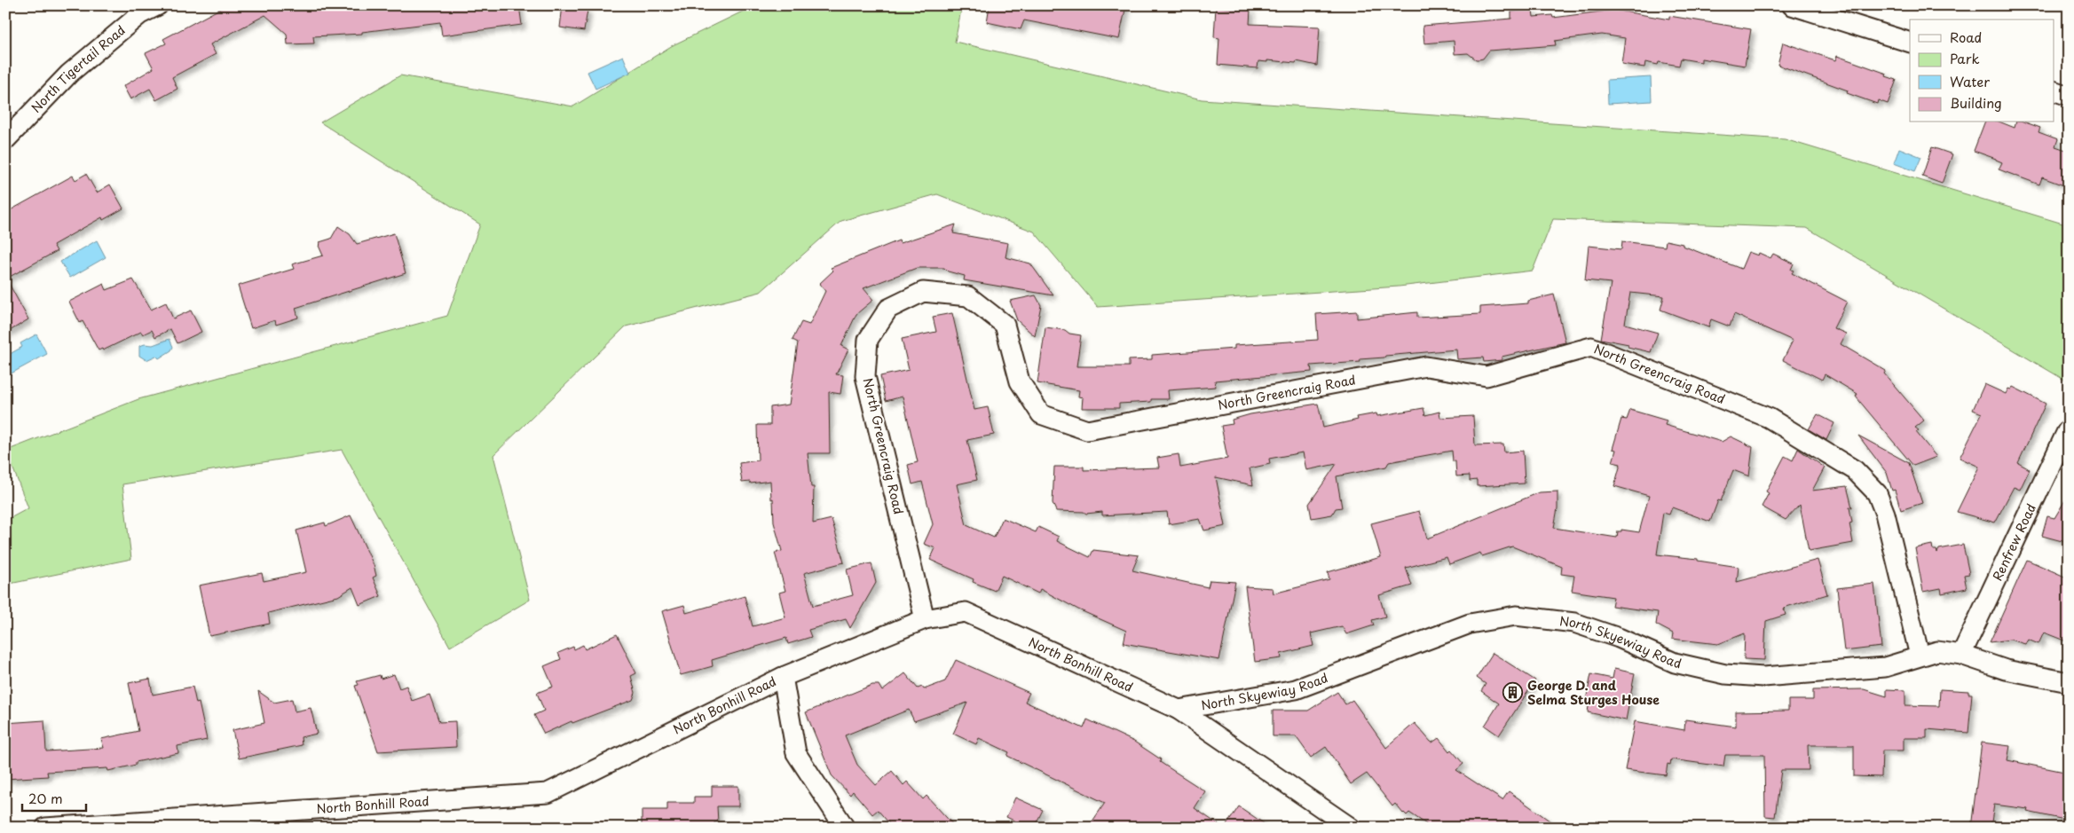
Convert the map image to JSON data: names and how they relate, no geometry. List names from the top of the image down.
{
  "streets": {
    "street": [
      "North Tigertail Road",
      "North Greencraig Road",
      "Renfrew Road",
      "North Skyewiay Road",
      "North Bonhill Road"
    ]
  },
  "crossings": [
    ["North Greencraig Road", "North Skyewiay Road"],
    ["North Greencraig Road", "North Bonhill Road"],
    ["Renfrew Road", "North Skyewiay Road"],
    ["North Skyewiay Road", "North Bonhill Road"]
  ],
  "places": {
    "building": ["George D. and Selma Sturges House"]
  },
  "legend": [
    "Road",
    "Park",
    "Water",
    "Building"
  ],
  "scale_bar": "20 m"
}
